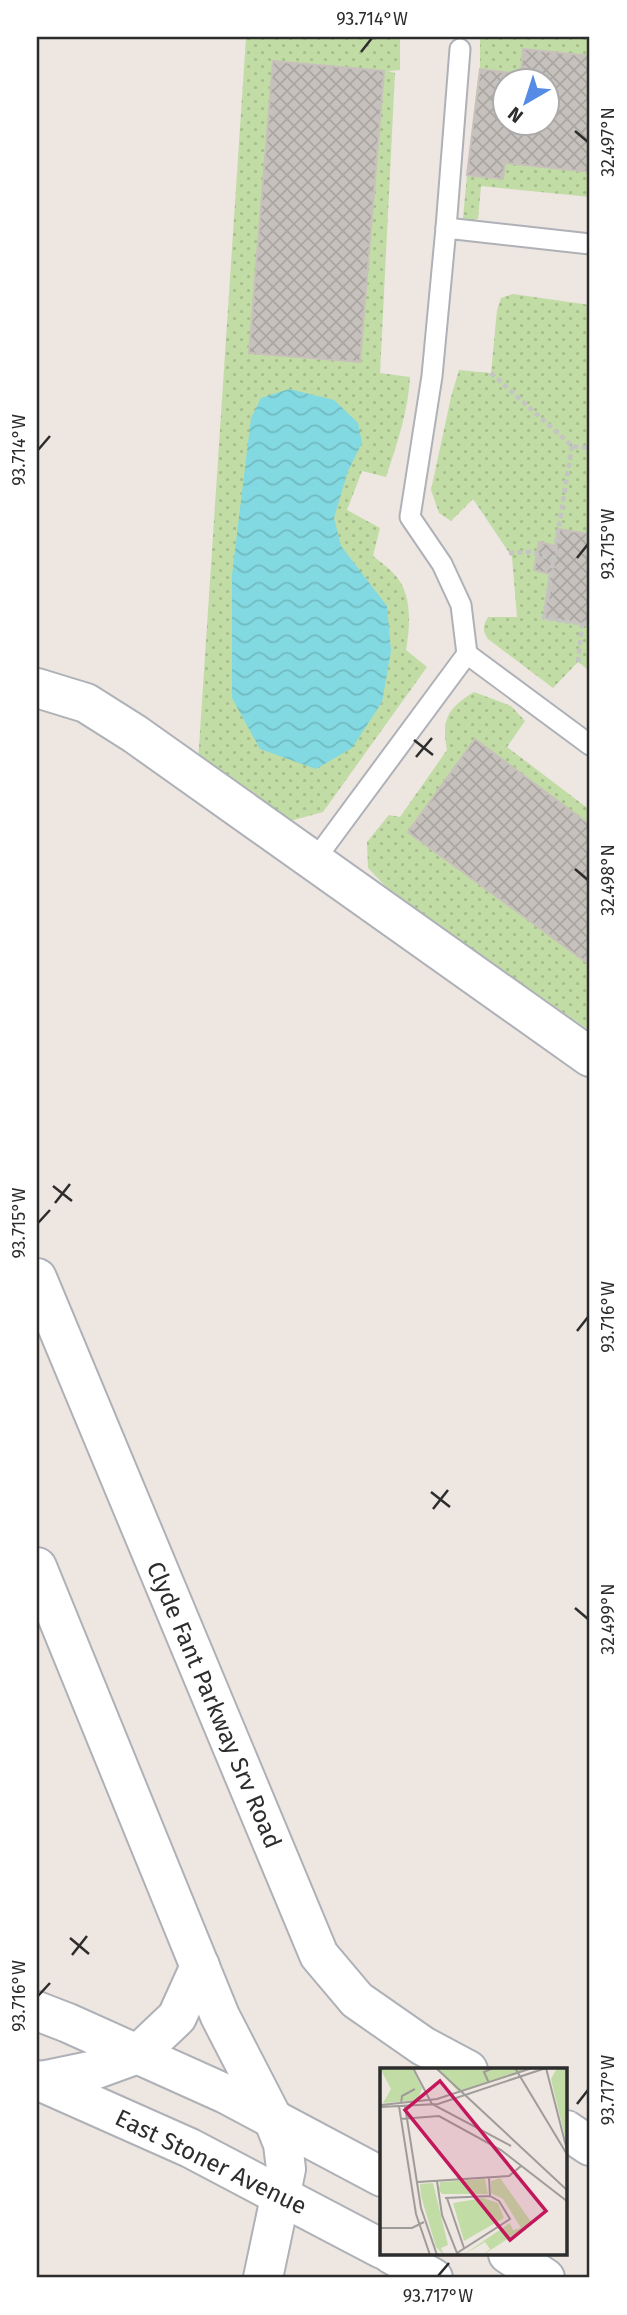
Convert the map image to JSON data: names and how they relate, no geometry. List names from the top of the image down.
{
  "streets": {
    "street": ["Clyde Fant Parkway Srv Road", "East Stoner Avenue"]
  },
  "north": "bottom left",
  "coordinates": [
    "93.714°W",
    "32.497°N",
    "93.715°W",
    "32.498°N",
    "93.716°W",
    "32.499°N",
    "93.717°W"
  ]
}
